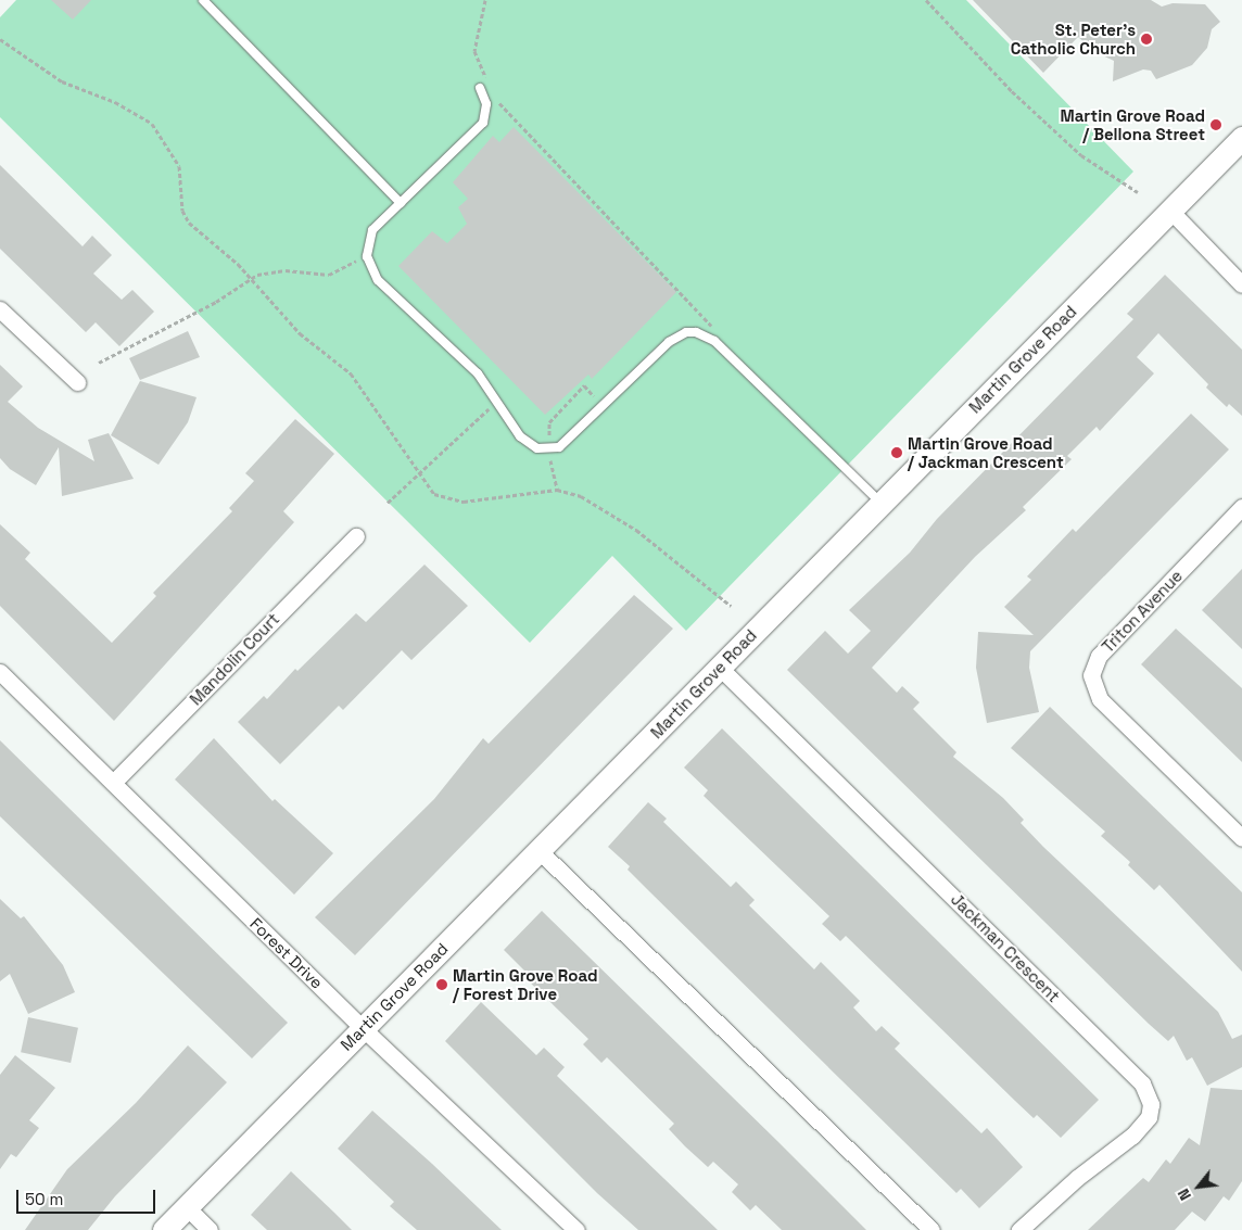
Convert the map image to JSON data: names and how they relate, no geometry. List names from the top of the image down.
{
  "streets": {
    "street": [
      "Martin Grove Road",
      "Triton Avenue",
      "Mandolin Court",
      "Jackman Crescent",
      "Forest Drive"
    ]
  },
  "crossings": [
    ["Martin Grove Road", "Jackman Crescent"],
    ["Martin Grove Road", "Forest Drive"],
    ["Mandolin Court", "Forest Drive"]
  ],
  "places": [
    "St. Peter's Catholic Church",
    "Martin Grove Road / Bellona Street",
    "Martin Grove Road / Jackman Crescent",
    "Martin Grove Road / Forest Drive"
  ],
  "scale_bar": "50 m",
  "north": "bottom left"
}
